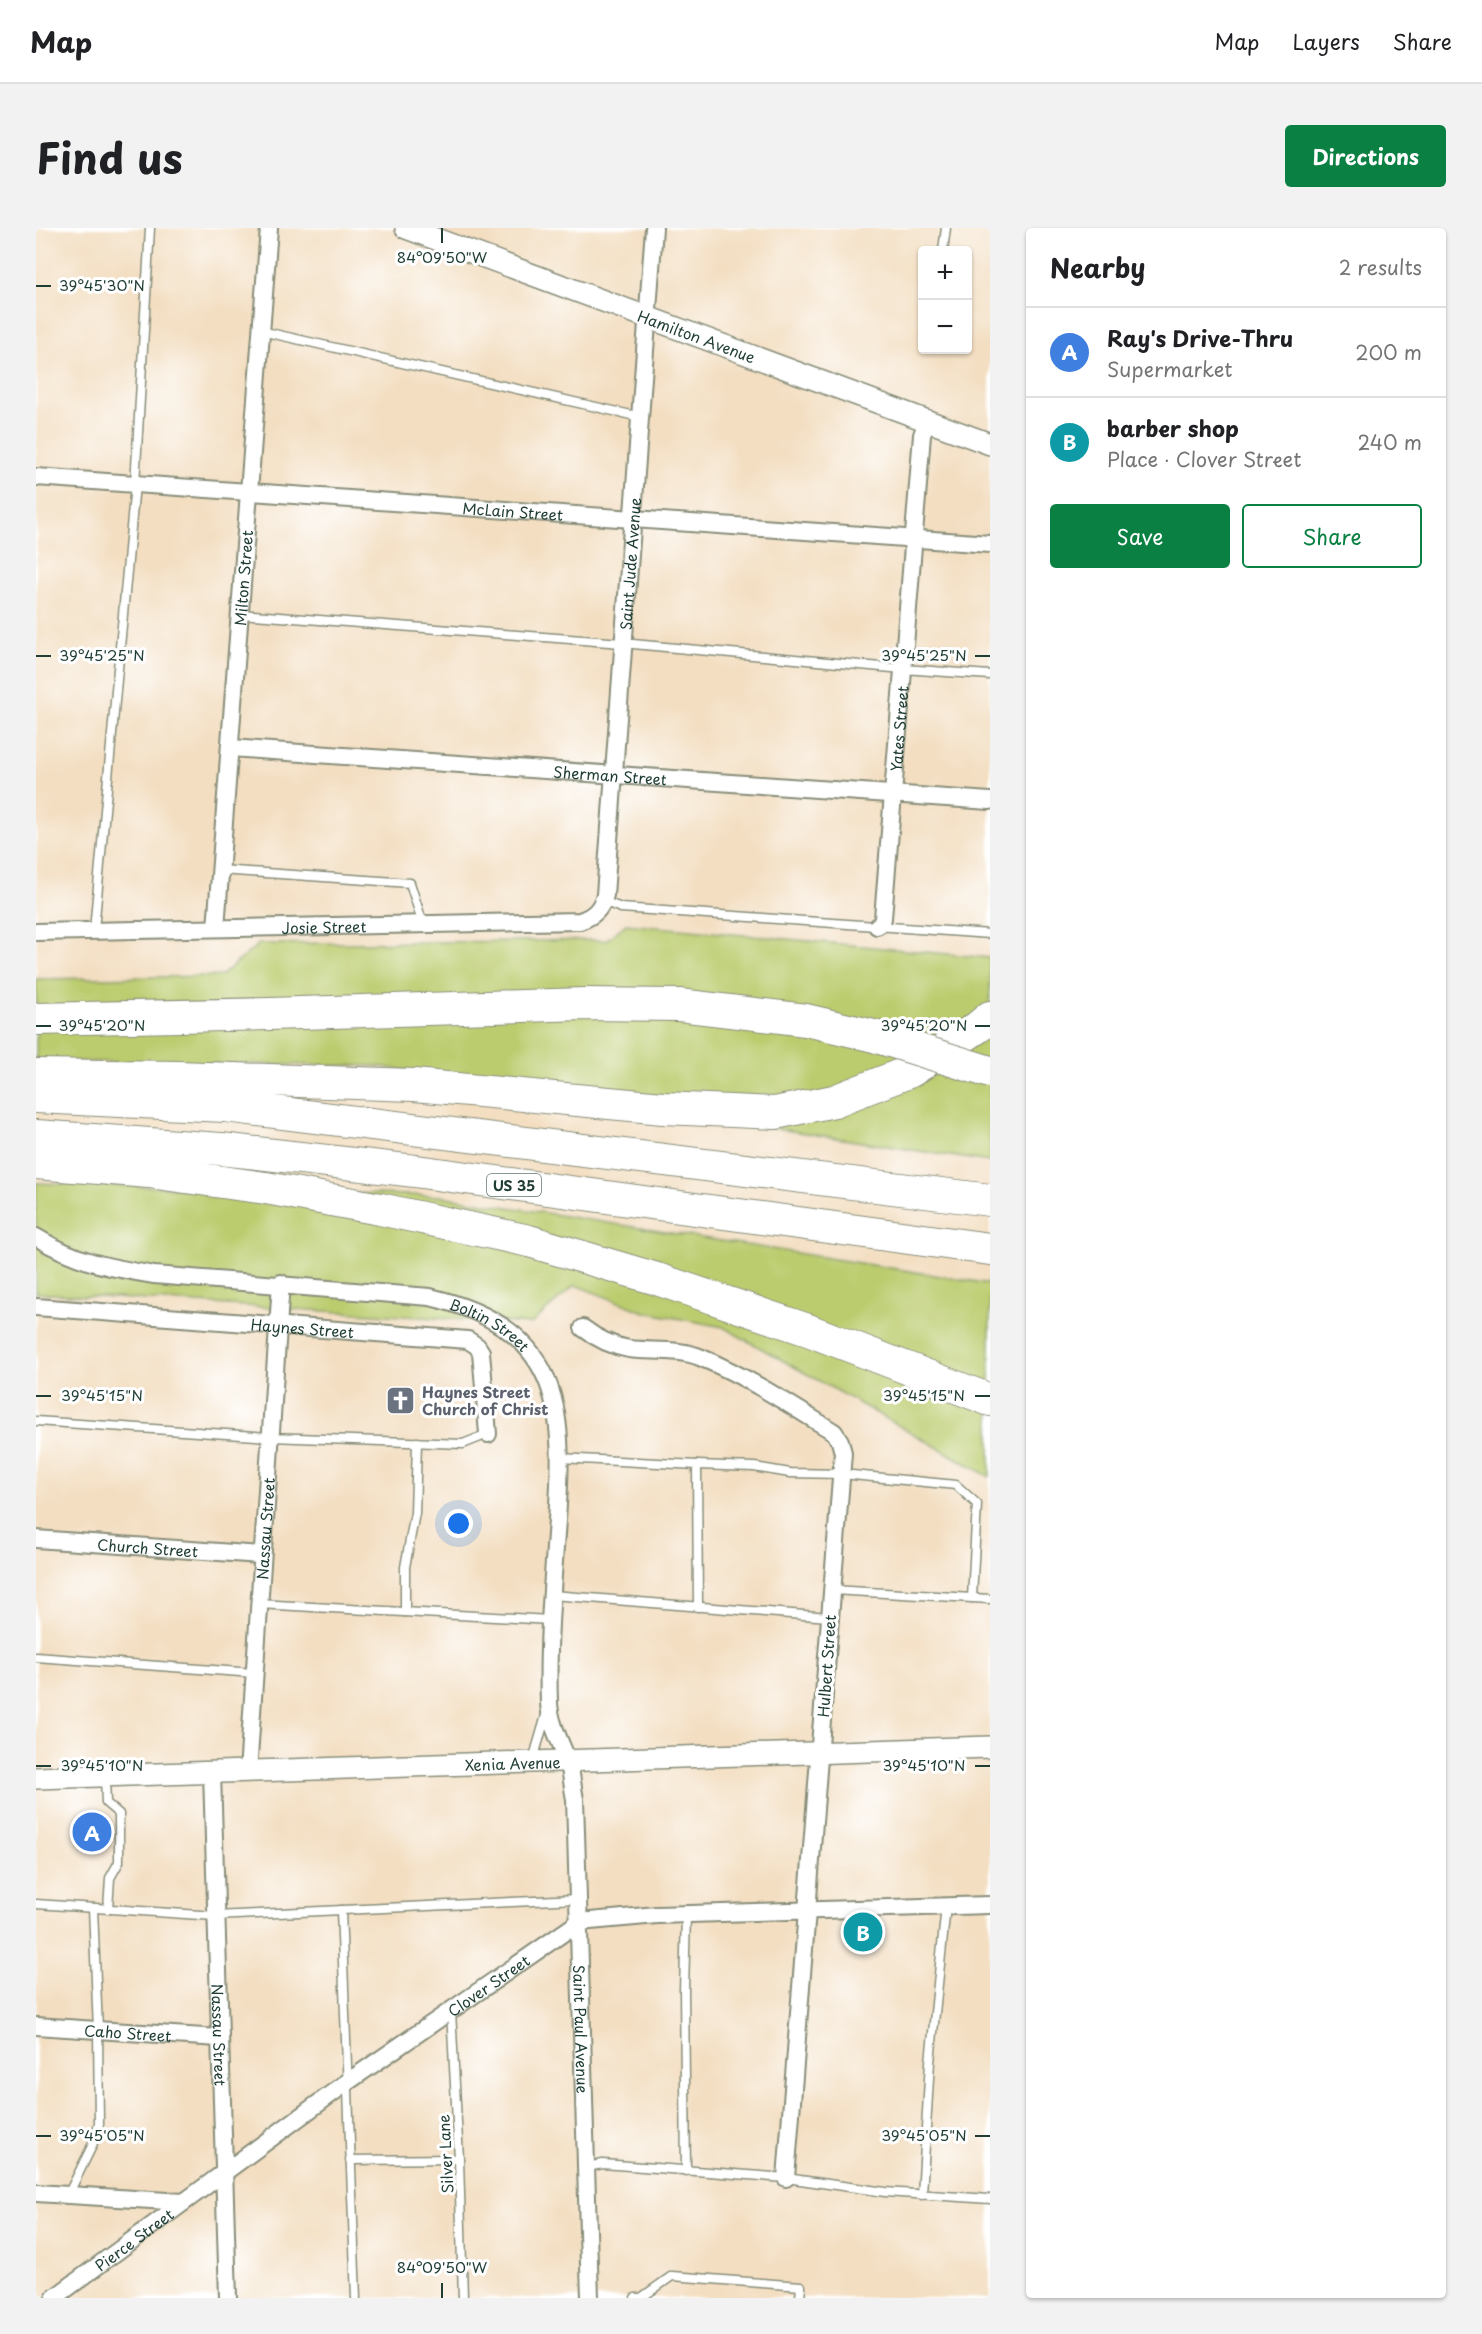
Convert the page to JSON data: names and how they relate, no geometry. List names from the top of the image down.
{
  "streets": {
    "highway": ["US 35"],
    "street": [
      "Hamilton Avenue",
      "McLain Street",
      "Saint Jude Avenue",
      "Milton Street",
      "Yates Street",
      "Sherman Street",
      "Josie Street",
      "Haynes Street",
      "Boltin Street",
      "Nassau Street",
      "Church Street",
      "Hulbert Street",
      "Xenia Avenue",
      "Clover Street",
      "Saint Paul Avenue",
      "Caho Street",
      "Pierce Street"
    ],
    "lane": ["Silver Lane"]
  },
  "crossings": [
    ["Hamilton Avenue", "Saint Jude Avenue"],
    ["Hamilton Avenue", "Yates Street"],
    ["McLain Street", "Saint Jude Avenue"],
    ["McLain Street", "Milton Street"],
    ["McLain Street", "Yates Street"],
    ["Saint Jude Avenue", "Sherman Street"],
    ["Saint Jude Avenue", "Josie Street"],
    ["Milton Street", "Sherman Street"],
    ["Milton Street", "Josie Street"],
    ["Yates Street", "Sherman Street"],
    ["Haynes Street", "Nassau Street"],
    ["Boltin Street", "Nassau Street"],
    ["Boltin Street", "Xenia Avenue"],
    ["Boltin Street", "Saint Paul Avenue"],
    ["Nassau Street", "Church Street"],
    ["Nassau Street", "Xenia Avenue"],
    ["Nassau Street", "Clover Street"],
    ["Nassau Street", "Caho Street"],
    ["Hulbert Street", "Xenia Avenue"],
    ["Hulbert Street", "Clover Street"],
    ["Xenia Avenue", "Saint Paul Avenue"],
    ["Clover Street", "Saint Paul Avenue"],
    ["Clover Street", "Silver Lane"],
    ["Clover Street", "Pierce Street"]
  ],
  "places": {
    "church": ["Haynes Street Church of Christ"]
  },
  "page": {
    "header": "Map",
    "nav": ["Map", "Layers", "Share"],
    "title": "Find us",
    "buttons": [
      "Directions",
      ["Save", "Share"]
    ],
    "heading": ["Nearby", "2 results"],
    "map_buttons": ["+", "−"],
    "list": [
      {
        "mark": "A",
        "name": "Ray's Drive-Thru",
        "note": "Supermarket",
        "value": "200 m"
      },
      {
        "mark": "B",
        "name": "barber shop",
        "note": "Place · Clover Street",
        "value": "240 m"
      }
    ],
    "pins": ["A", "B"]
  },
  "coordinates": [
    "84°09'50\"W",
    "39°45'30\"N",
    "39°45'25\"N",
    "39°45'20\"N",
    "39°45'15\"N",
    "39°45'10\"N",
    "39°45'05\"N"
  ]
}
